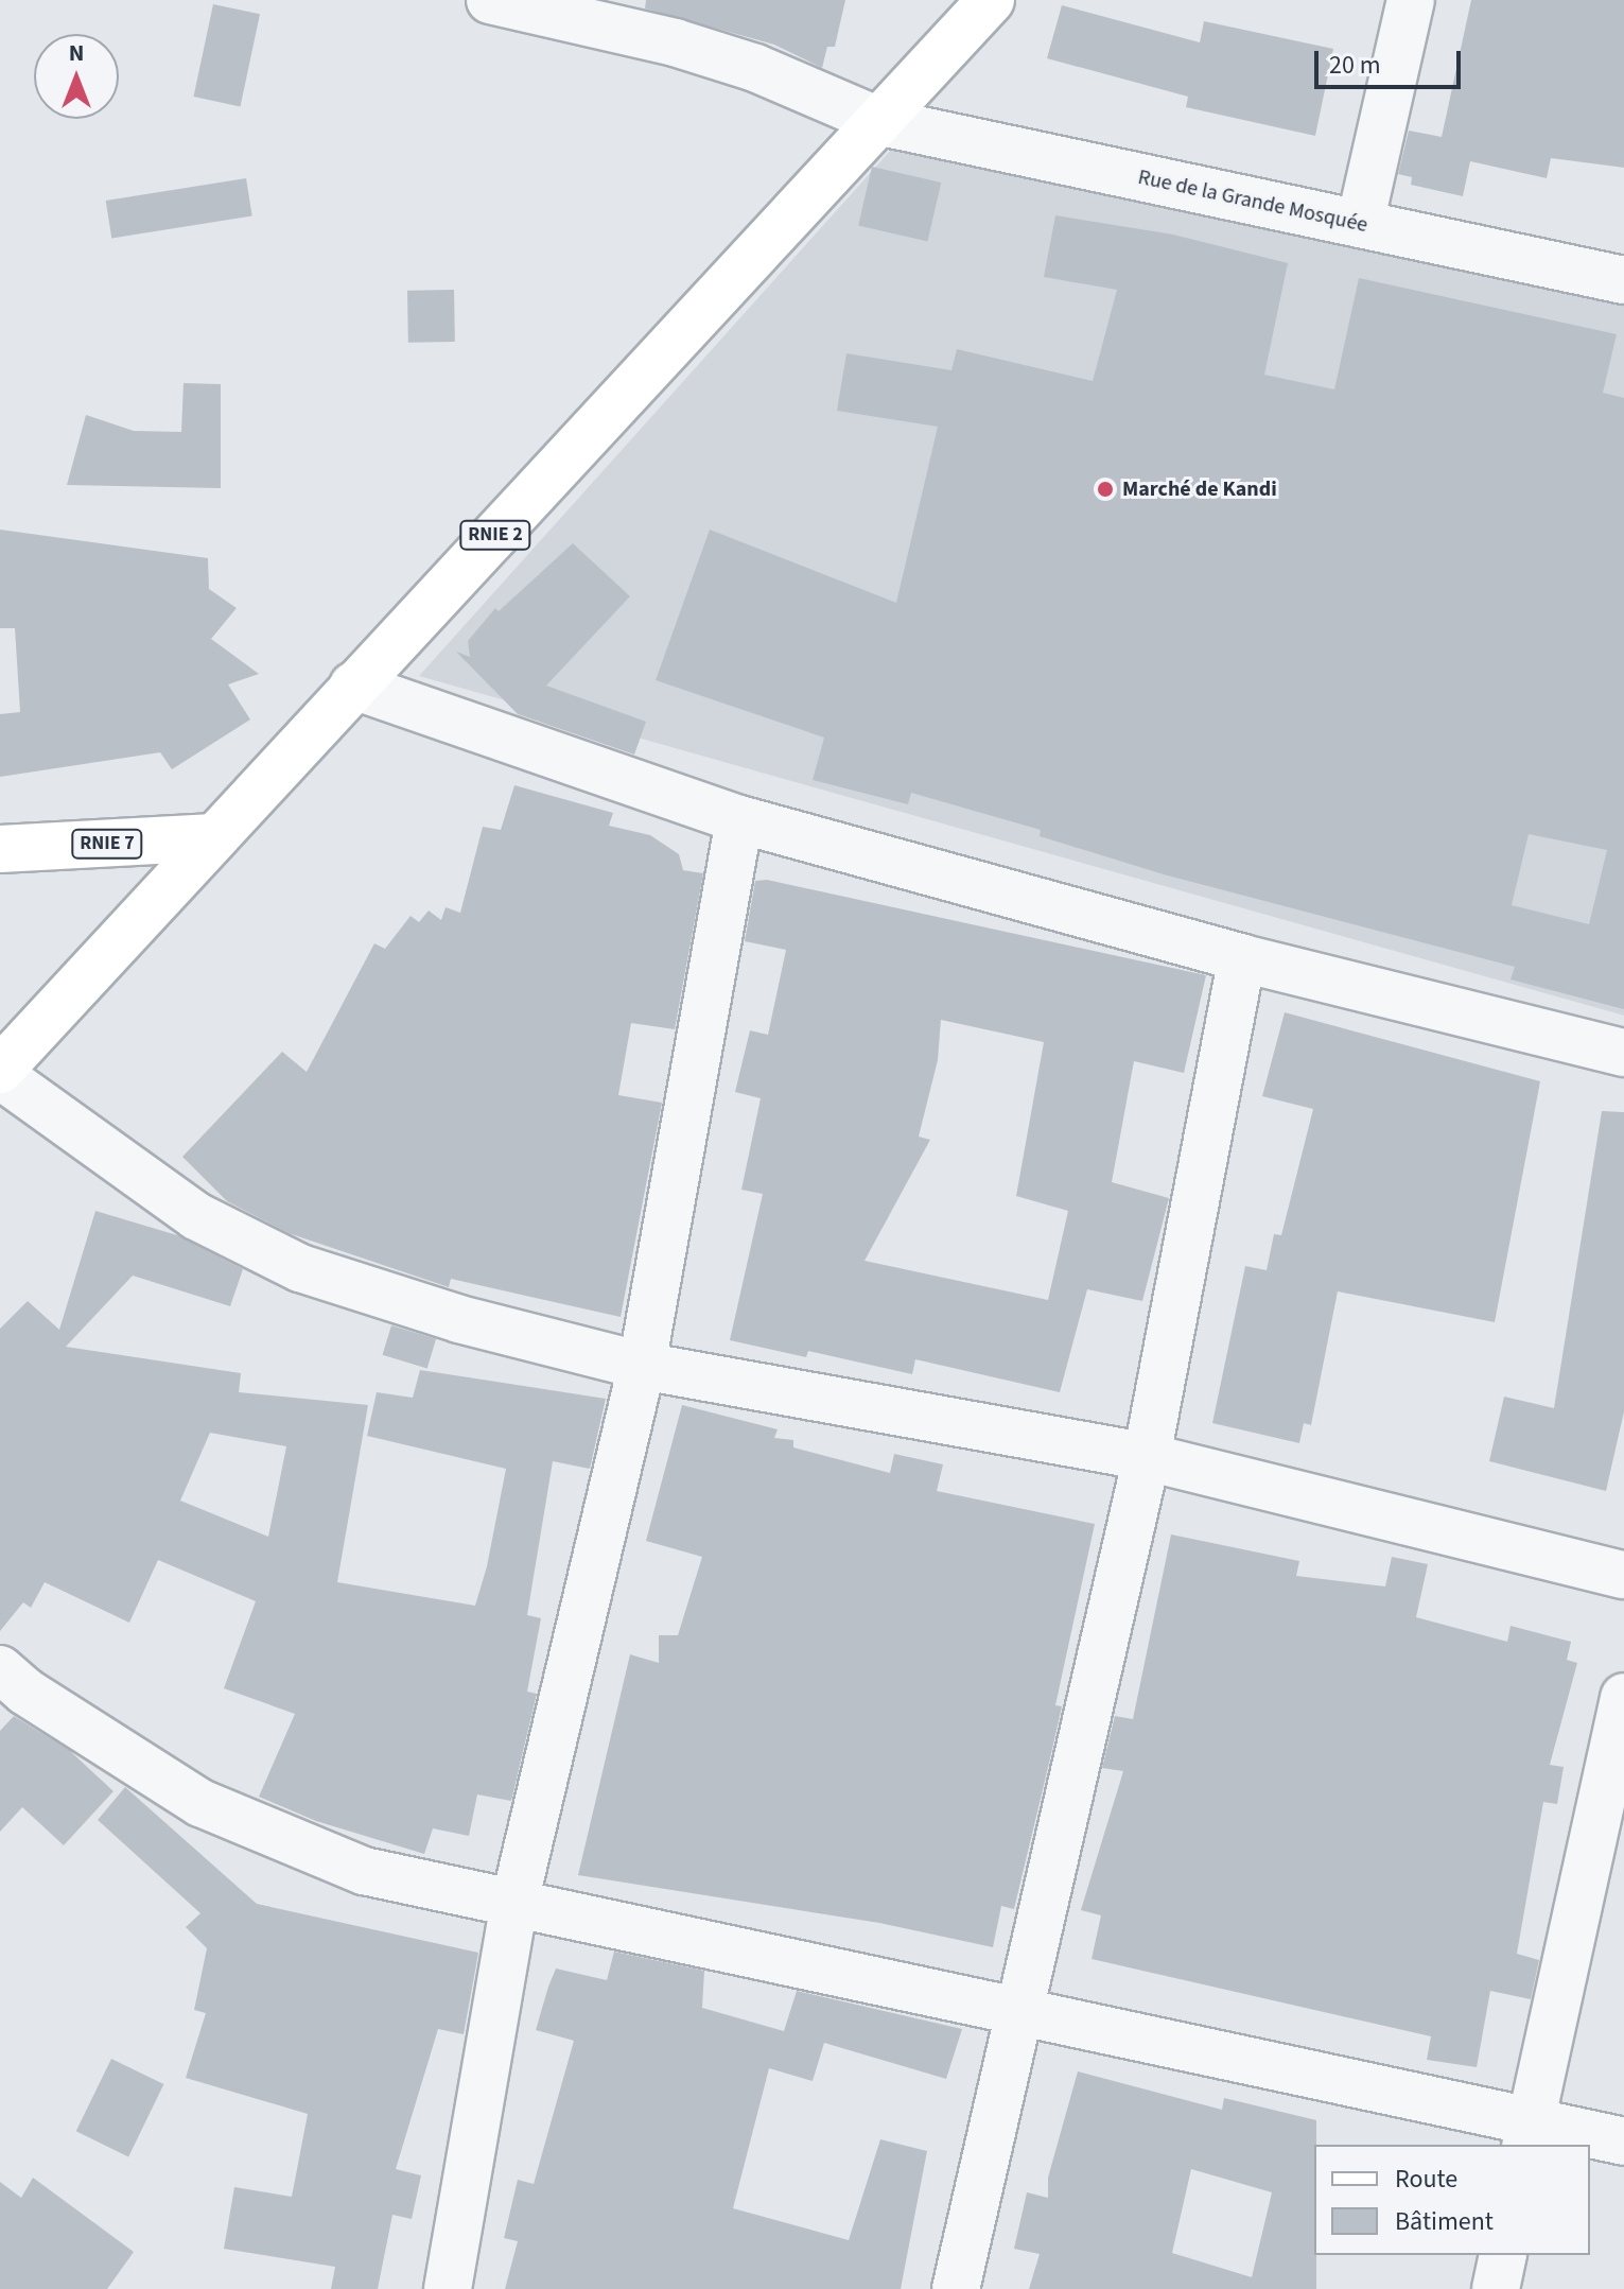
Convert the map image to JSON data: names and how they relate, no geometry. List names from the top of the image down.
{
  "streets": {
    "main road": ["RNIE 2", "RNIE 7"],
    "street": ["Rue de la Grande Mosquée"]
  },
  "crossings": [
    ["Rue de la Grande Mosquée", "RNIE 2"],
    ["RNIE 2", "RNIE 7"]
  ],
  "places": ["Marché de Kandi"],
  "legend": ["Route", "Bâtiment"],
  "scale_bar": "20 m",
  "north": "top"
}
